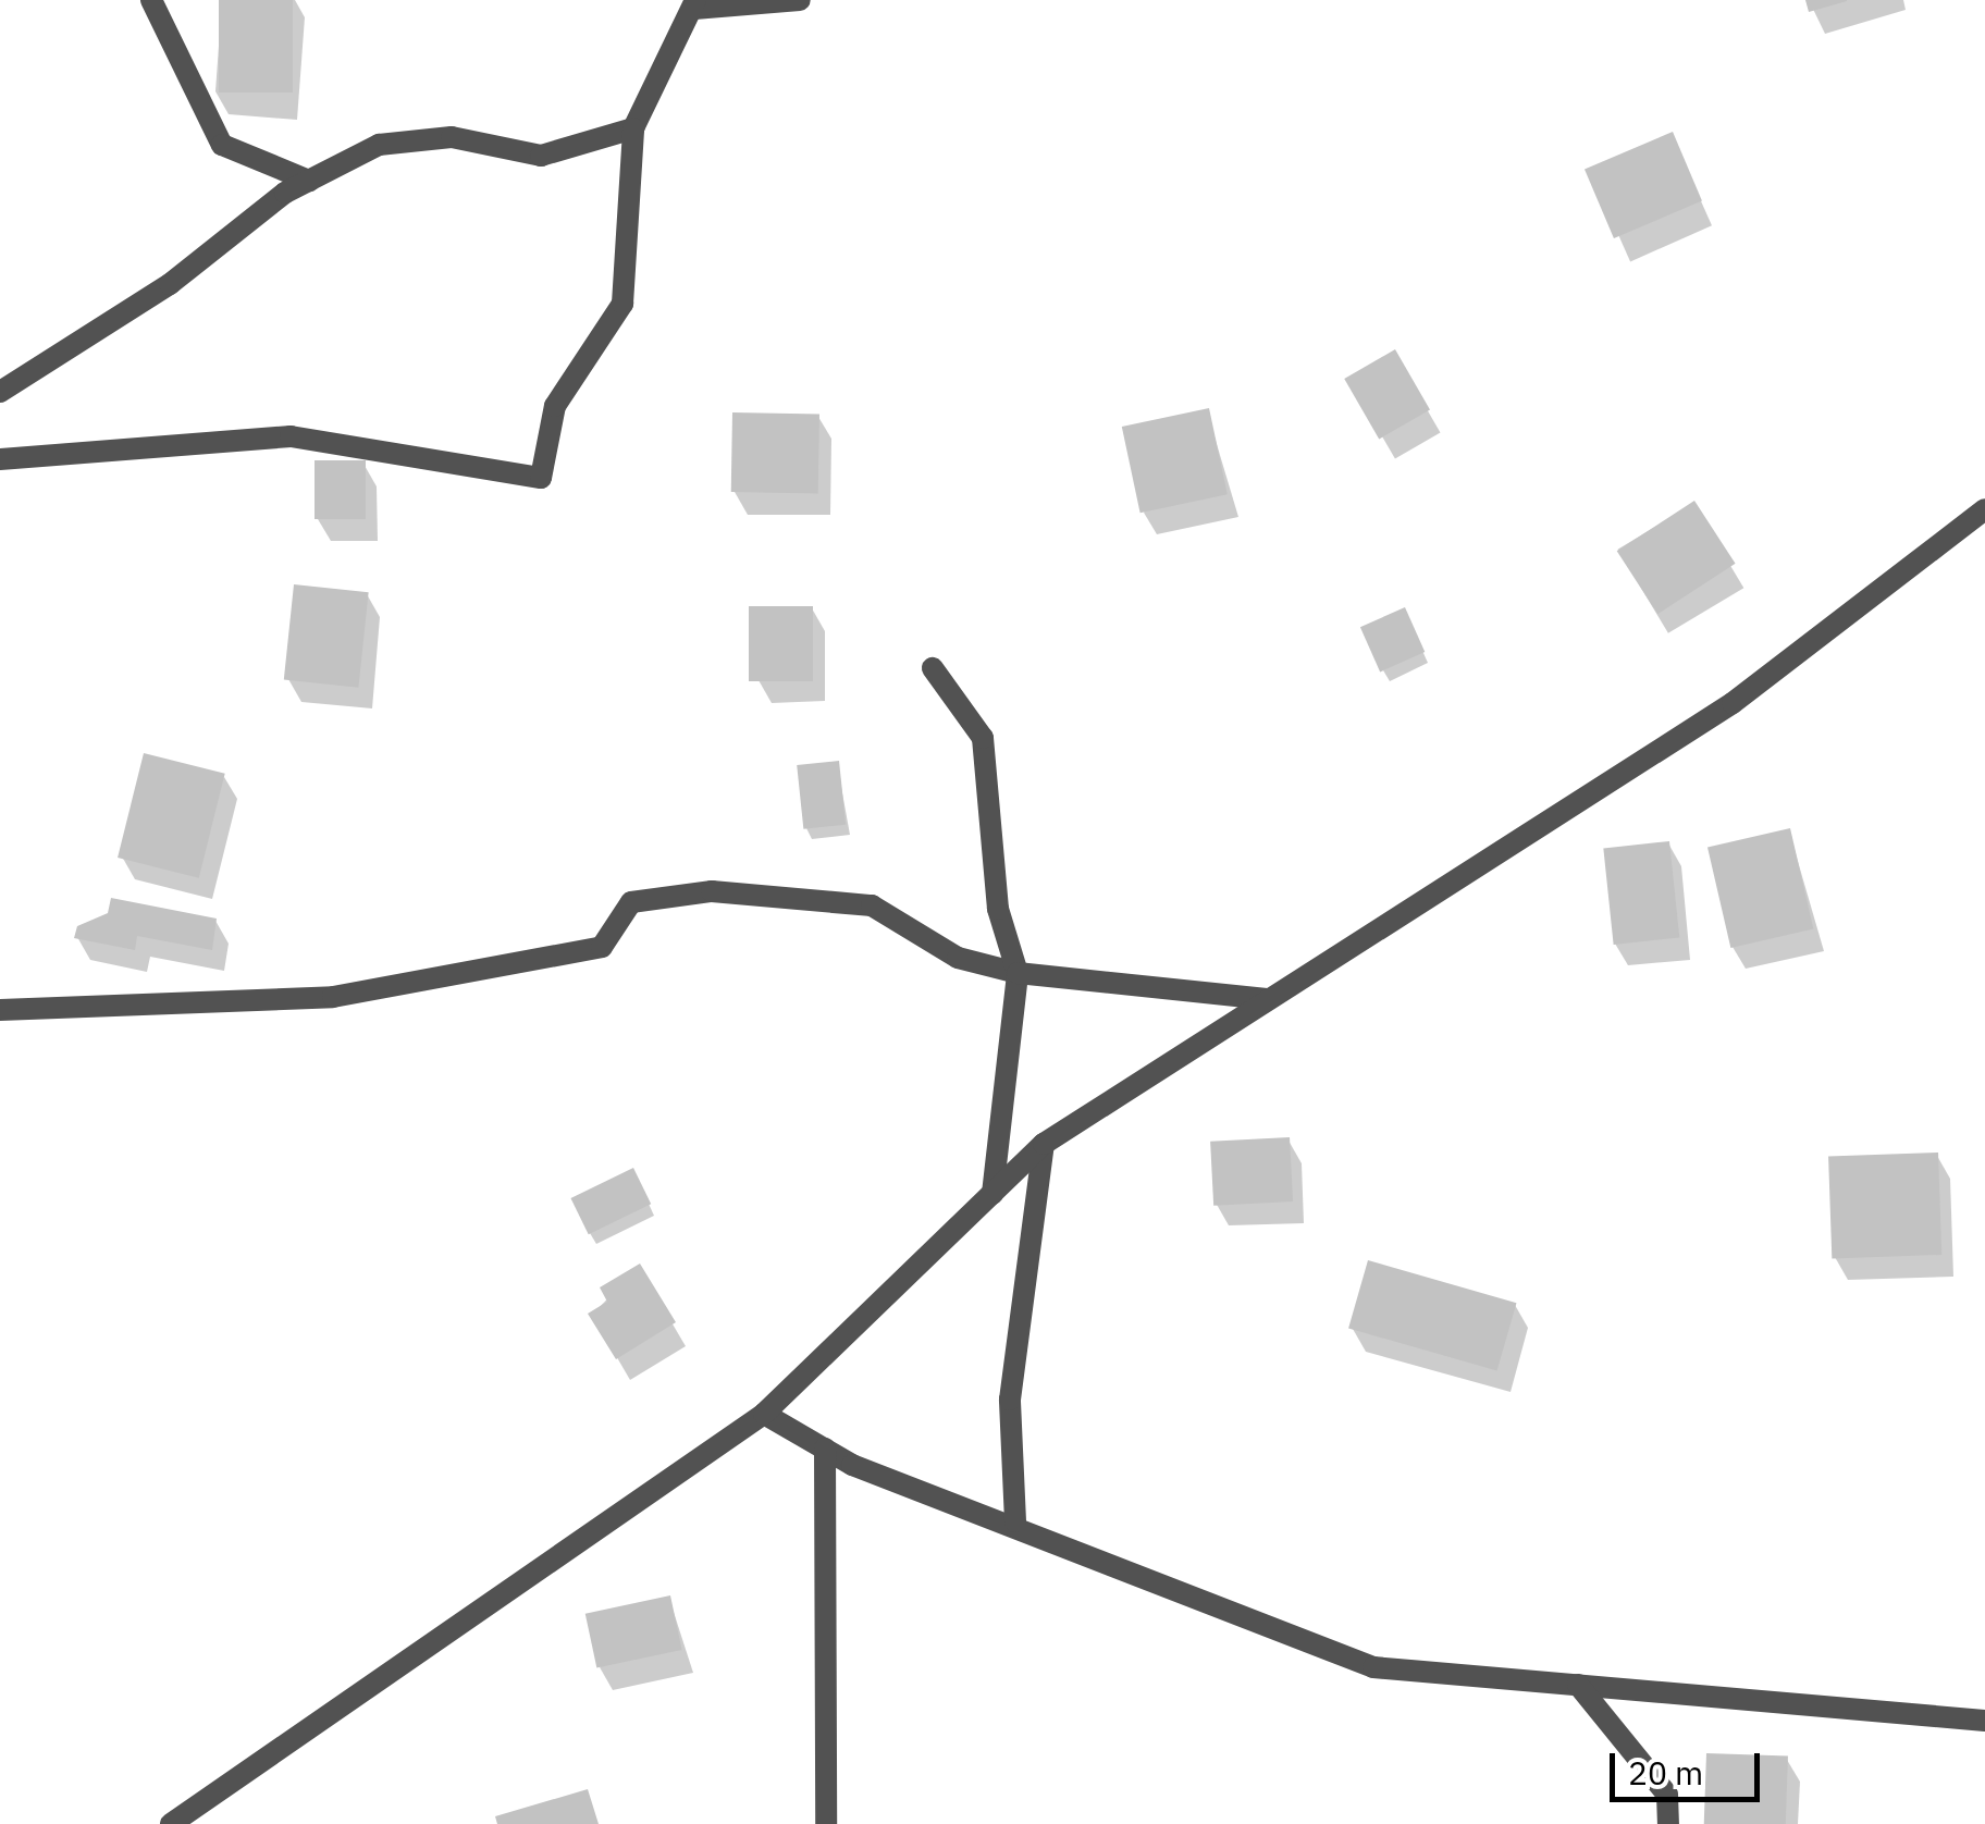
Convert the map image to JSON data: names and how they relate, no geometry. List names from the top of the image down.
{
  "scale_bar": "20 m"
}
